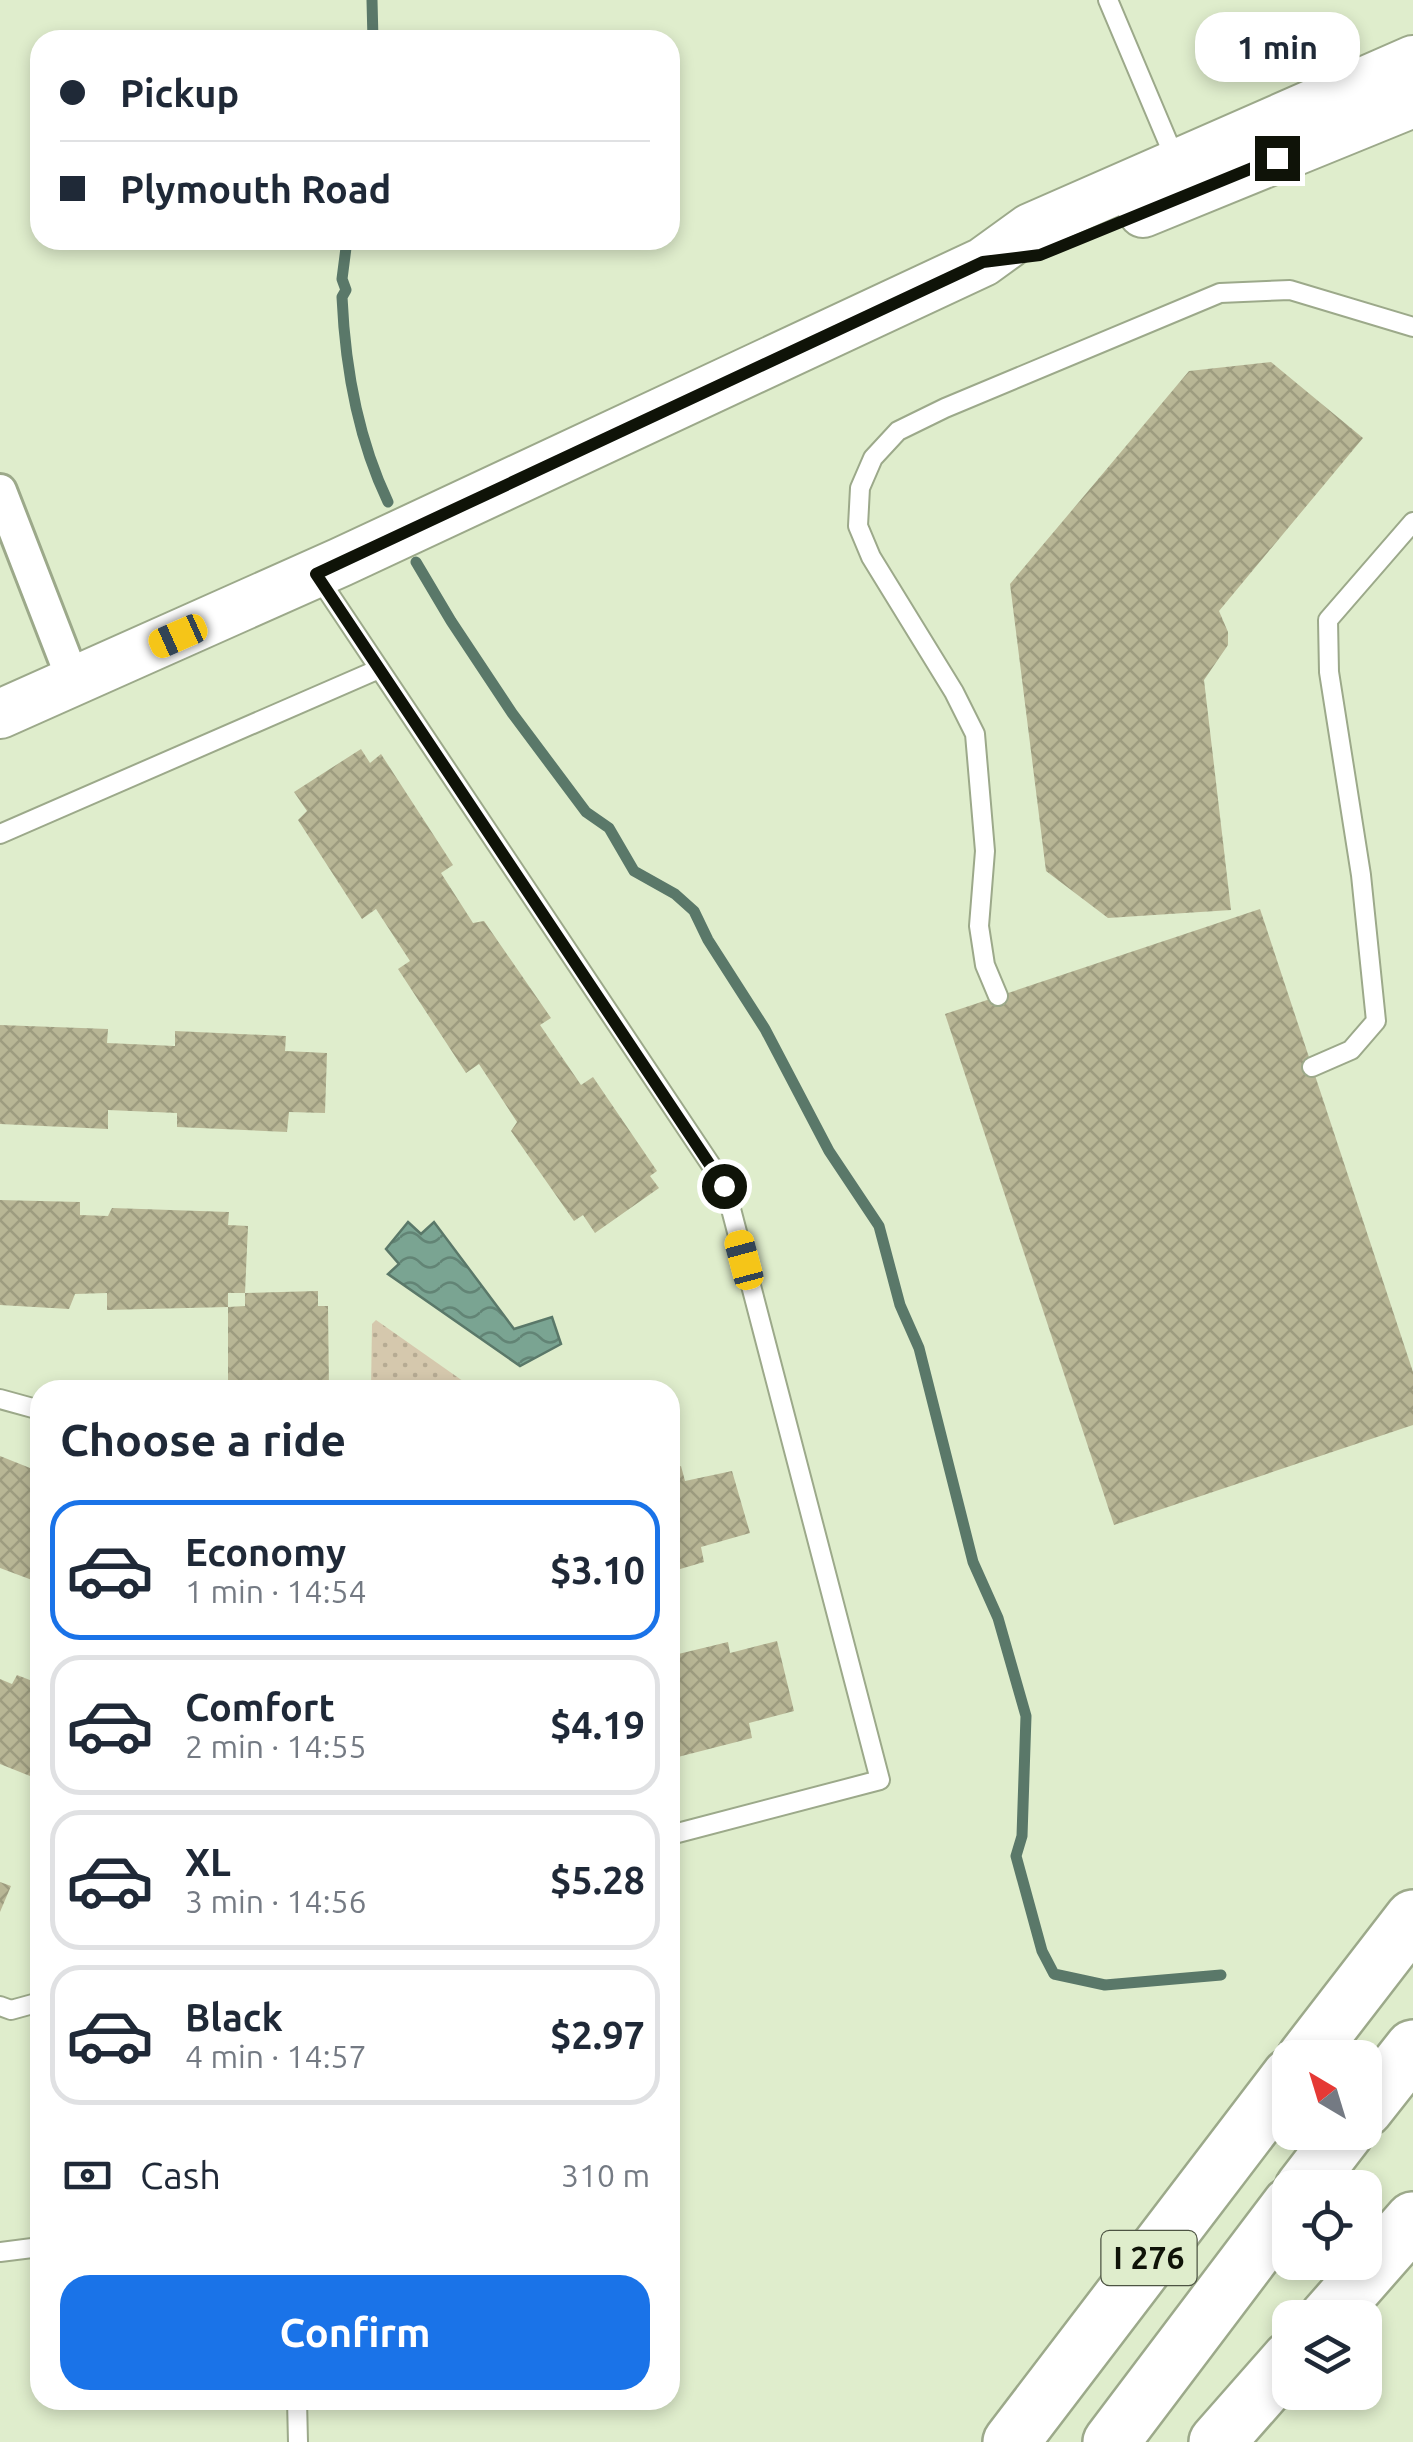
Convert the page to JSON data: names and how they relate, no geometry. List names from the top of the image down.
{
  "streets": {
    "highway": ["I 276"]
  },
  "north": "top left",
  "page": {
    "bubble": "1 min",
    "banner": ["Pickup", "Plymouth Road"],
    "heading": "Choose a ride",
    "list": [
      {
        "name": "Economy",
        "note": "1 min · 14:54",
        "value": "$3.10"
      },
      {
        "name": "Comfort",
        "note": "2 min · 14:55",
        "value": "$4.19"
      },
      {
        "name": "XL",
        "note": "3 min · 14:56",
        "value": "$5.28"
      },
      {
        "name": "Black",
        "note": "4 min · 14:57",
        "value": "$2.97"
      }
    ],
    "pay": ["Cash", "310 m"],
    "buttons": "Confirm"
  }
}
